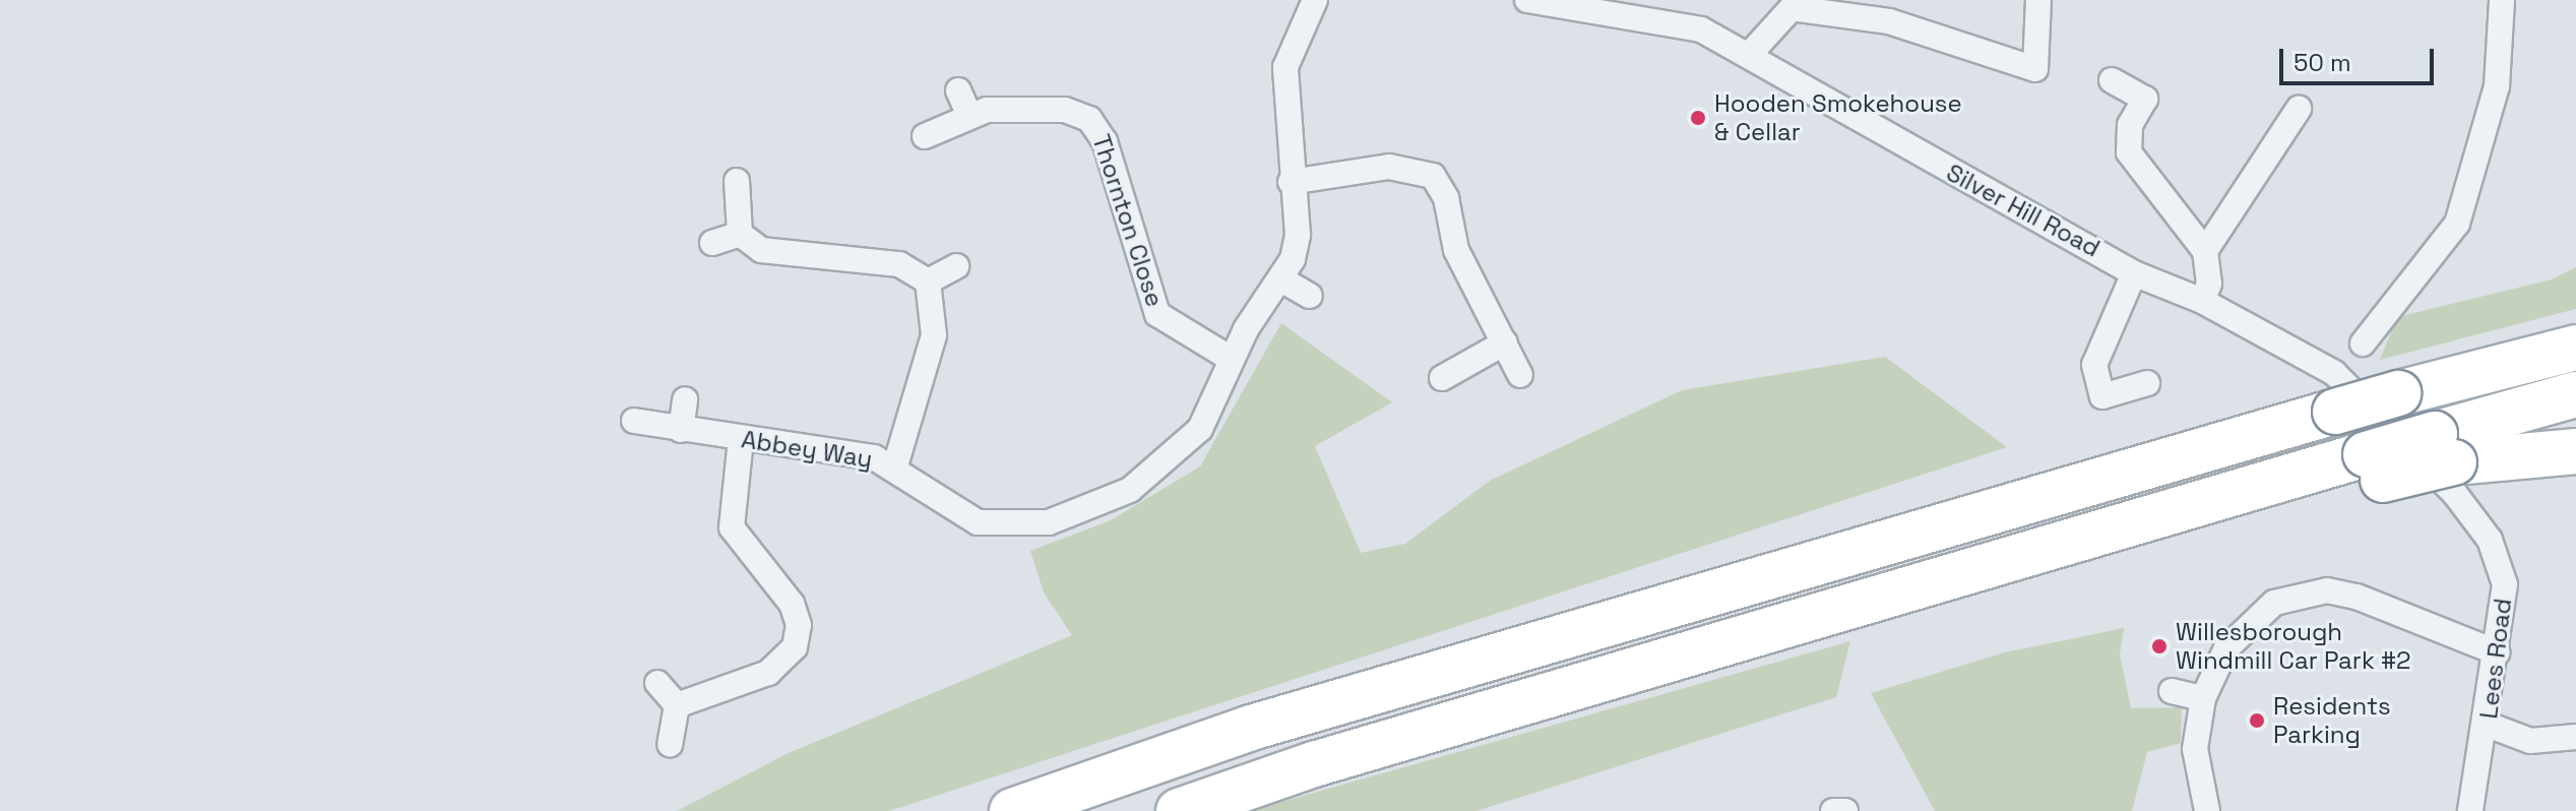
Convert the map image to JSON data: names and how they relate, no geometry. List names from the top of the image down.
{
  "streets": {
    "street": [
      "Silver Hill Road",
      "Thornton Close",
      "Abbey Way",
      "Lees Road"
    ]
  },
  "crossings": [
    ["Silver Hill Road", "Lees Road"],
    ["Thornton Close", "Abbey Way"]
  ],
  "places": ["Hooden Smokehouse & Cellar", "Willesborough Windmill Car Park #2", "Residents Parking"],
  "scale_bar": "50 m"
}
